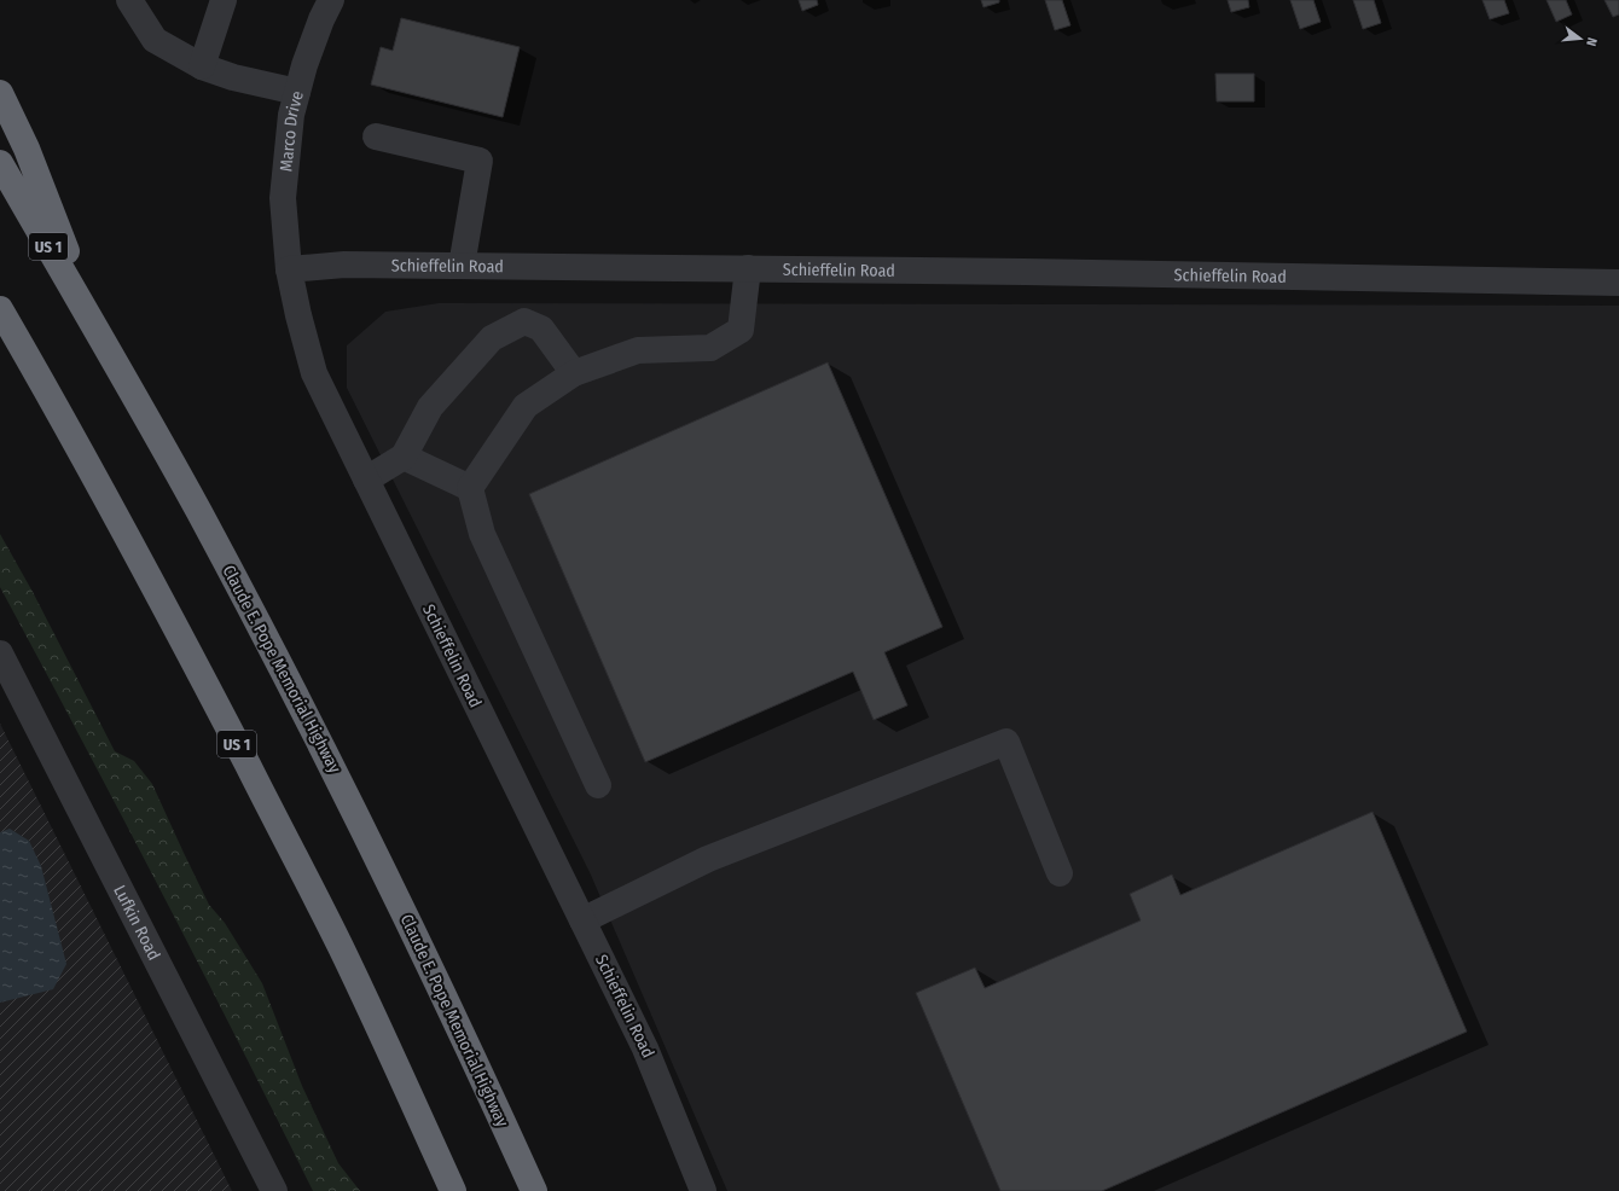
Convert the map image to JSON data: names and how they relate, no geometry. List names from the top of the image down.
{
  "streets": {
    "highway": ["US 1", "Claude E. Pope Memorial Highway"],
    "street": ["Marco Drive", "Schieffelin Road", "Lufkin Road"]
  },
  "crossings": [
    ["Marco Drive", "Schieffelin Road"]
  ],
  "north": "right"
}
